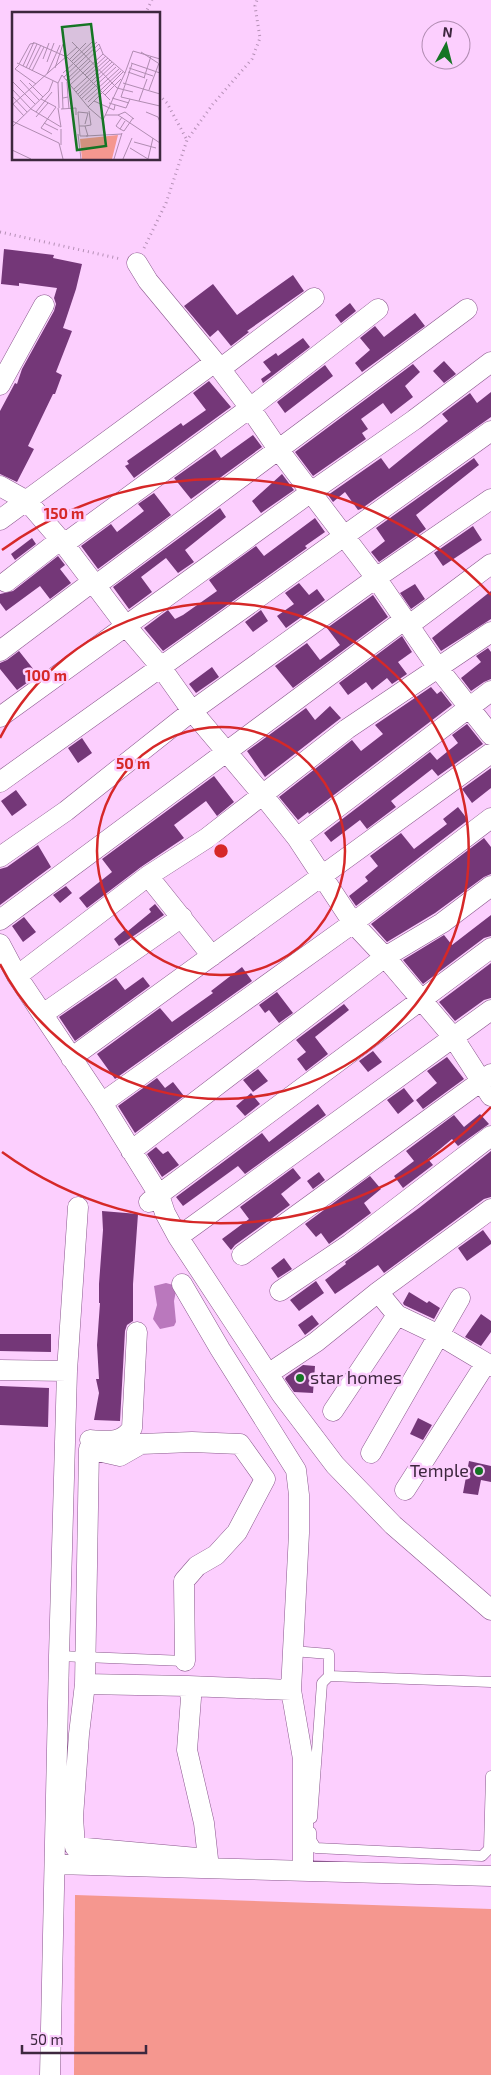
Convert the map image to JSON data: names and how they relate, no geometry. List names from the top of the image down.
{
  "places": ["star homes", "Temple"],
  "scale_bar": "50 m",
  "north": "top",
  "rings": ["150 m", "100 m", "50 m"]
}
